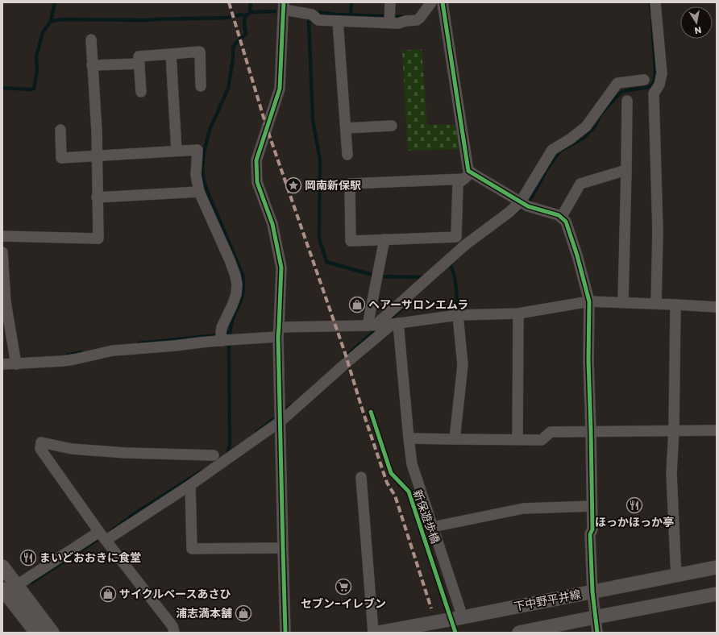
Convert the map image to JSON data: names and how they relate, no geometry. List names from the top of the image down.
{
  "streets": {
    "street": ["下中野平井線"],
    "cycle path": ["新保遊歩橋"]
  },
  "places": {
    "place": ["岡南新保駅"],
    "shop": ["ヘアーサロンエムラ", "サイクルベースあさひ", "浦志満本舗"],
    "restaurant": ["ほっかほっか亭", "まいどおおきに食堂"],
    "supermarket": ["セブン-イレブン"]
  },
  "north": "bottom"
}
